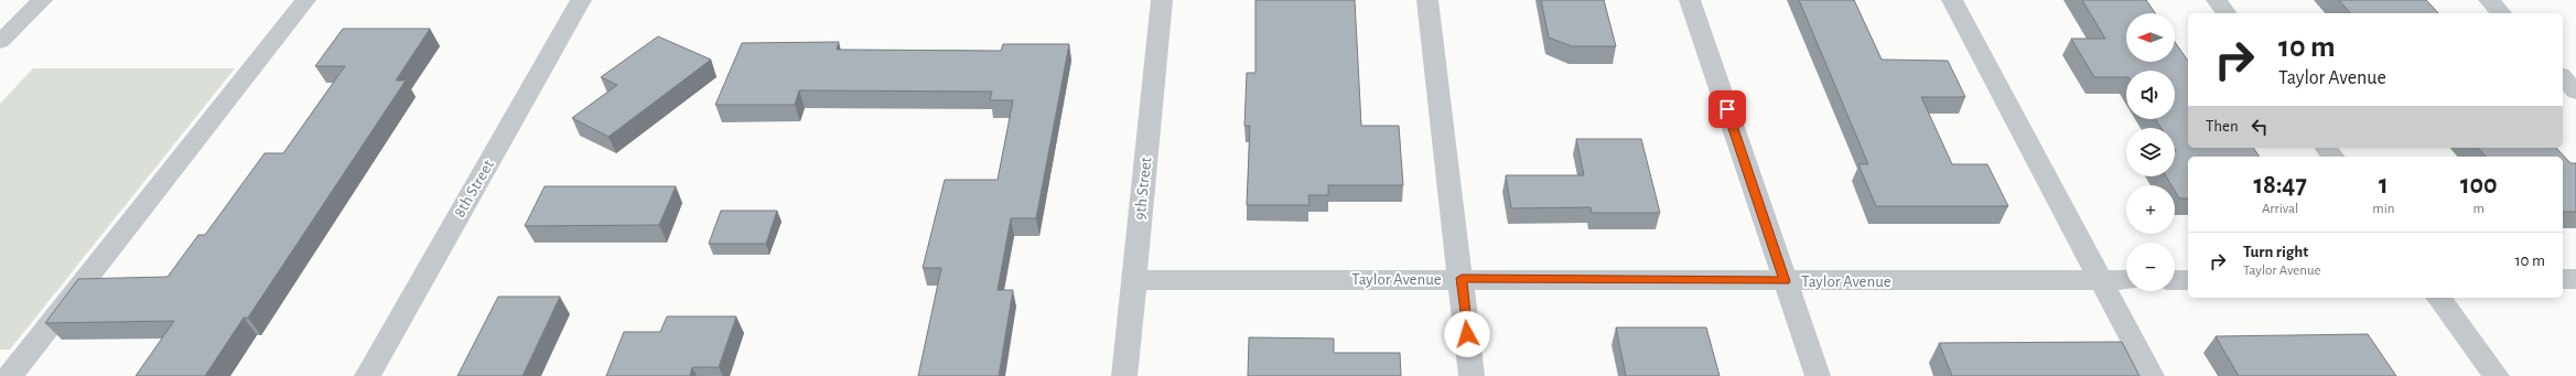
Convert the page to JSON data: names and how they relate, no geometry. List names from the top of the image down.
{
  "streets": {
    "street": ["8th Street", "9th Street", "Taylor Avenue"]
  },
  "crossings": [
    ["9th Street", "Taylor Avenue"]
  ],
  "north": "left",
  "page": {
    "map_buttons": ["+", "−"],
    "turn": ["10 m", "Taylor Avenue"],
    "then": "Then",
    "eta": [
      "18:47",
      "Arrival",
      "1",
      "min",
      "100",
      "m"
    ],
    "list": [
      {
        "name": "Turn right",
        "note": "Taylor Avenue",
        "value": "10 m"
      }
    ]
  }
}
